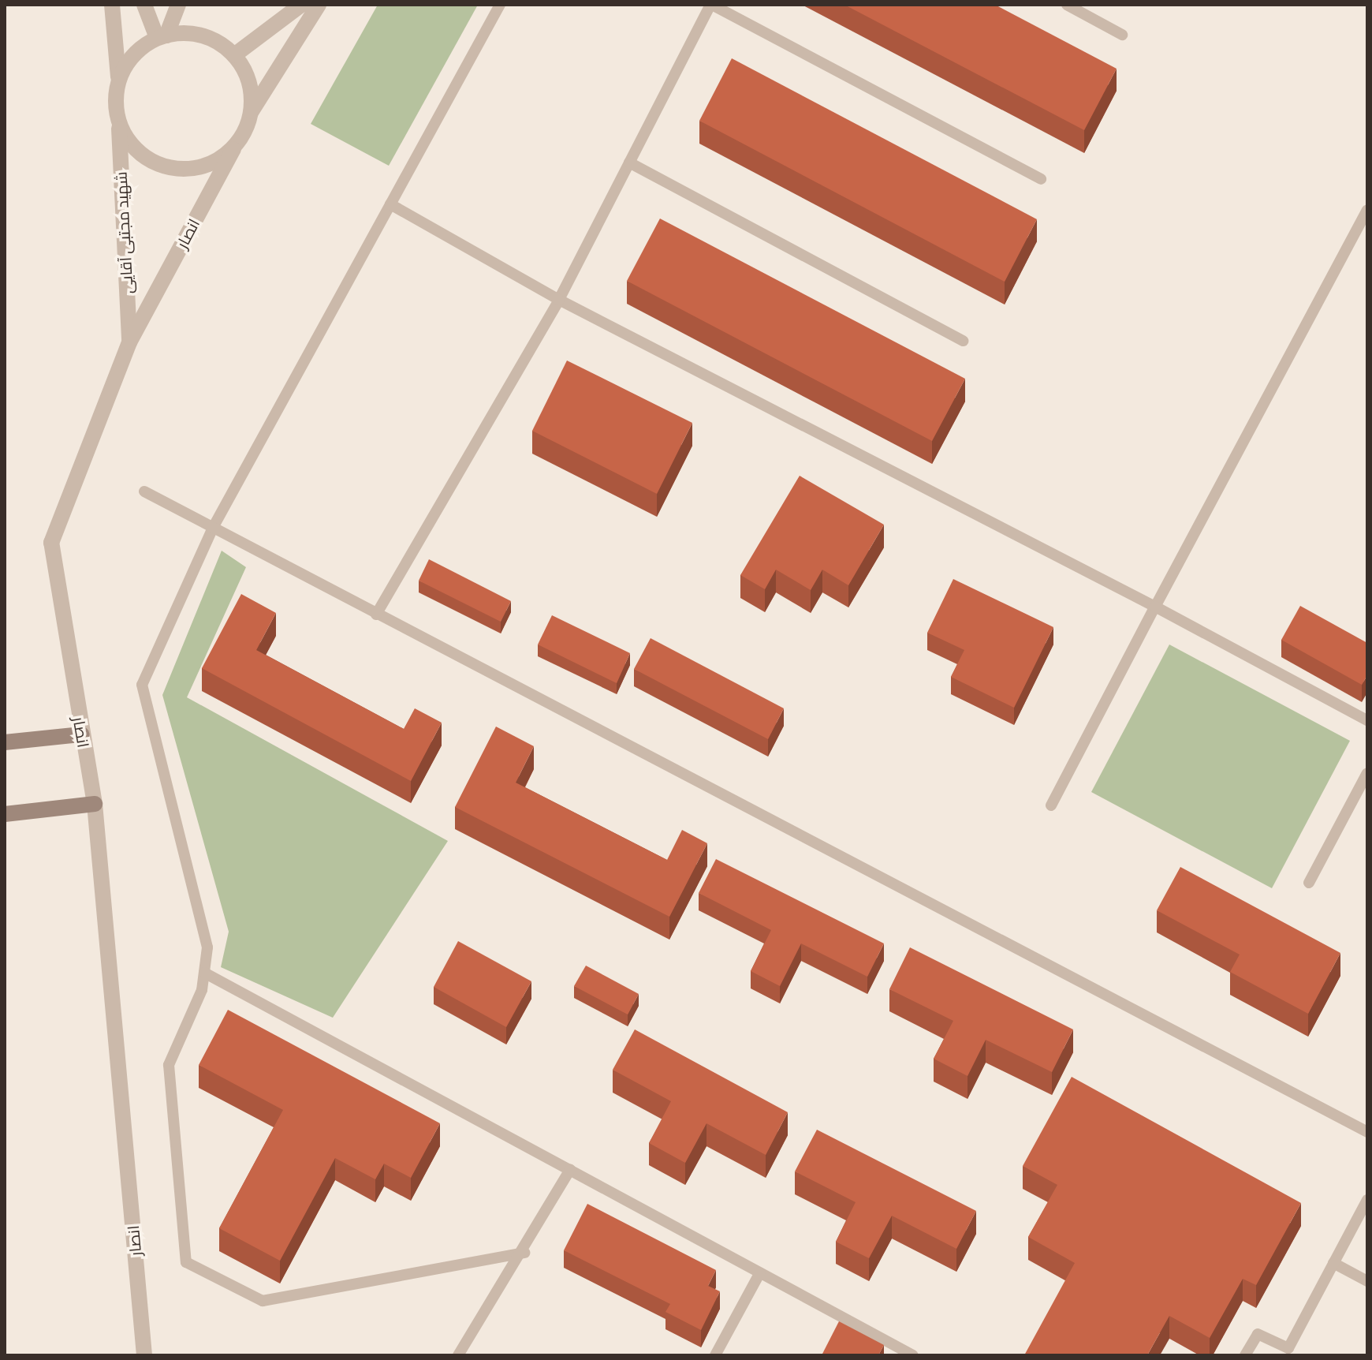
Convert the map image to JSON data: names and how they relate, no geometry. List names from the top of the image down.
{
  "streets": {
    "street": ["شهید مجتبی آقایی", "انصار"]
  },
  "crossings": [
    ["شهید مجتبی آقایی", "انصار"]
  ]
}
